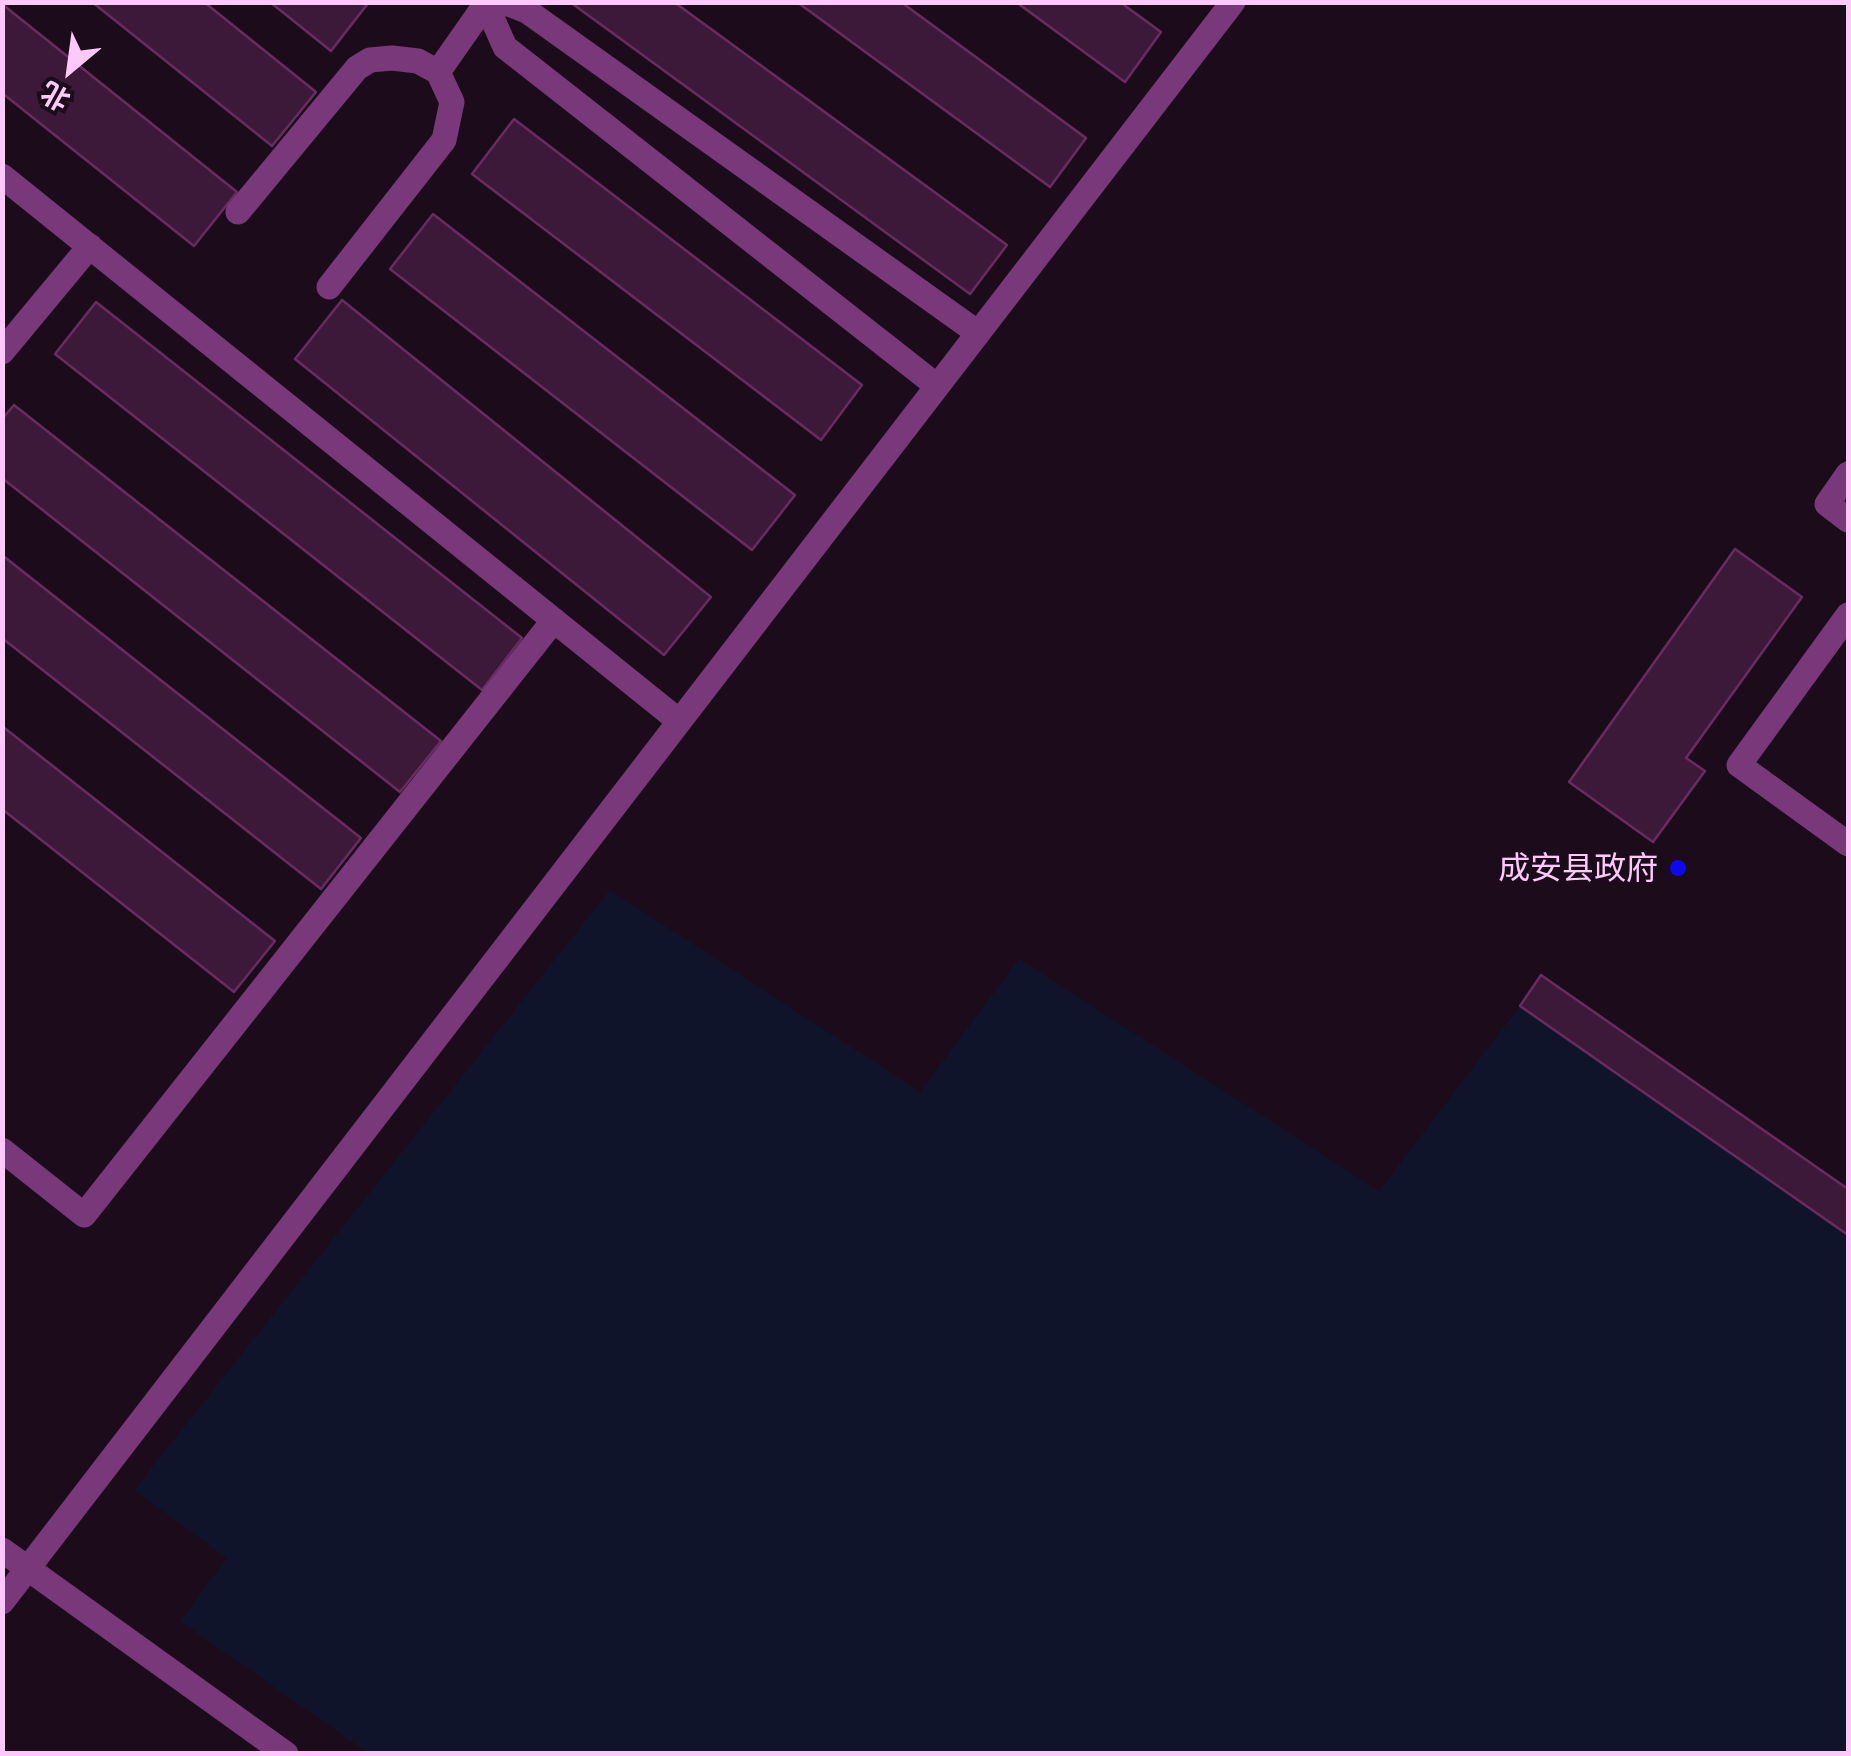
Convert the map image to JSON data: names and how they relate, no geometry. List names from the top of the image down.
{
  "places": ["成安县政府"],
  "north": "bottom left"
}
